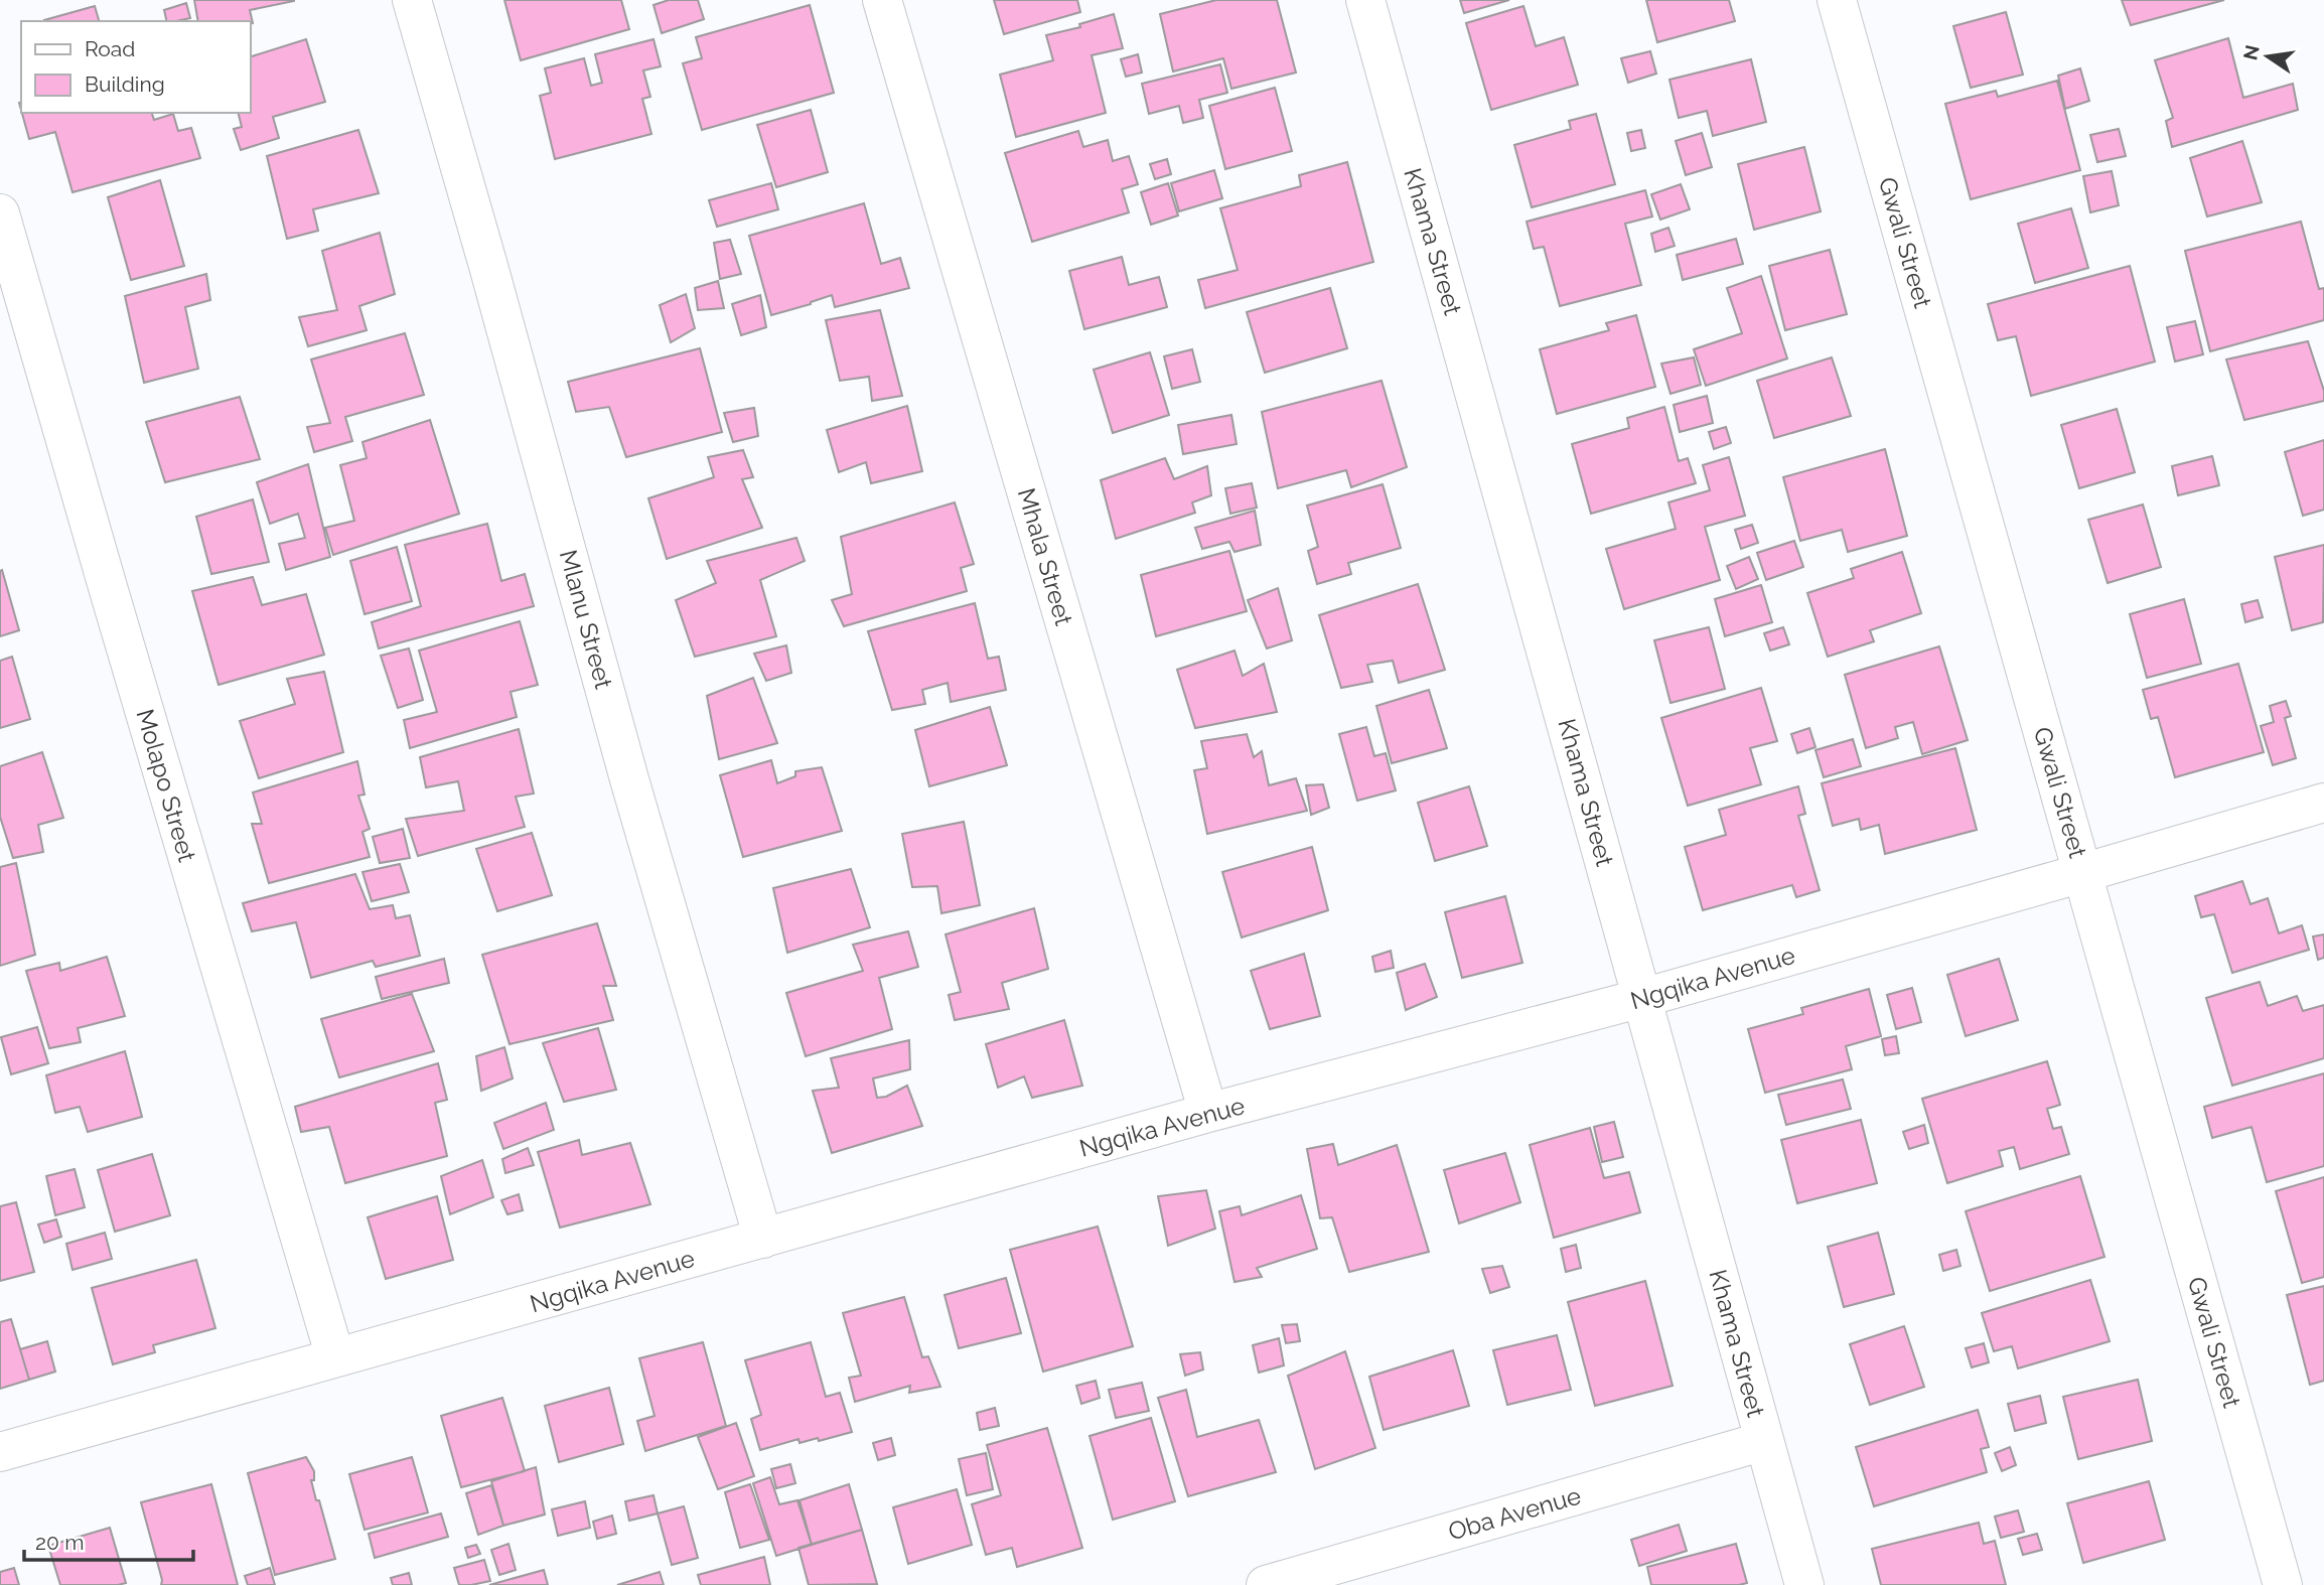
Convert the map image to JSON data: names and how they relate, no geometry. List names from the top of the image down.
{
  "streets": {
    "street": [
      "Khama Street",
      "Gwali Street",
      "Mhala Street",
      "Mlanu Street",
      "Molapo Street",
      "Ngqika Avenue",
      "Oba Avenue"
    ]
  },
  "crossings": [
    ["Khama Street", "Ngqika Avenue"],
    ["Khama Street", "Oba Avenue"],
    ["Gwali Street", "Ngqika Avenue"],
    ["Mhala Street", "Ngqika Avenue"],
    ["Mlanu Street", "Ngqika Avenue"],
    ["Molapo Street", "Ngqika Avenue"]
  ],
  "legend": ["Road", "Building"],
  "scale_bar": "20 m",
  "north": "left"
}
